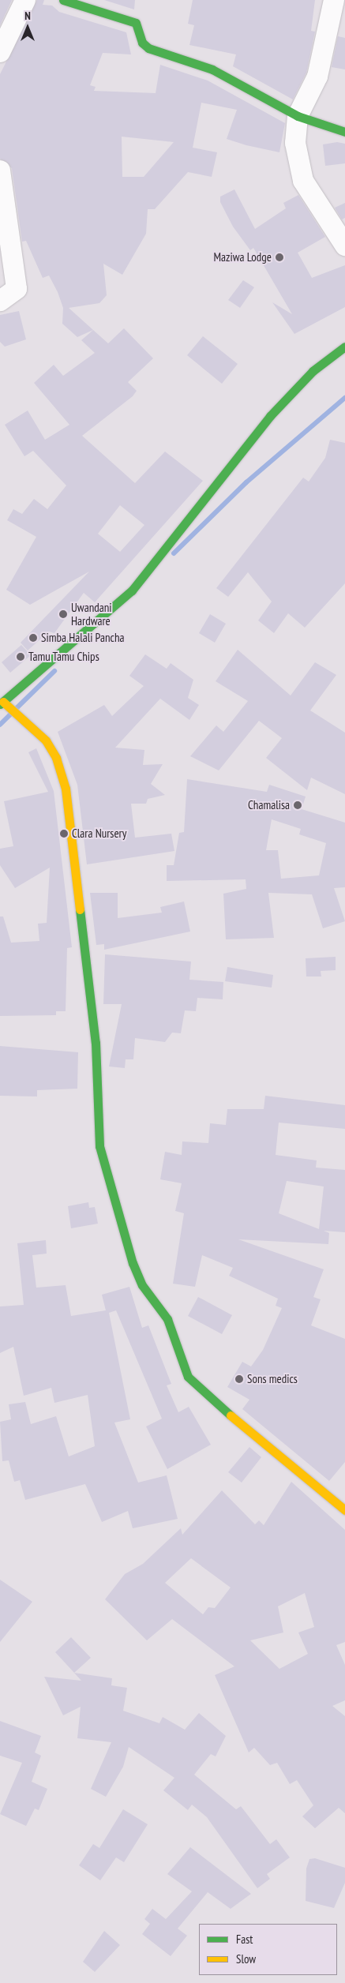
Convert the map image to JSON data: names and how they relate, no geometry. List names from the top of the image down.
{
  "places": [
    "Maziwa Lodge",
    "Uwandani Hardware",
    "Simba Halali Pancha",
    "Tamu Tamu Chips",
    "Chamalisa",
    "Clara Nursery",
    "Sons medics"
  ],
  "legend": ["Fast", "Slow"],
  "north": "top"
}
